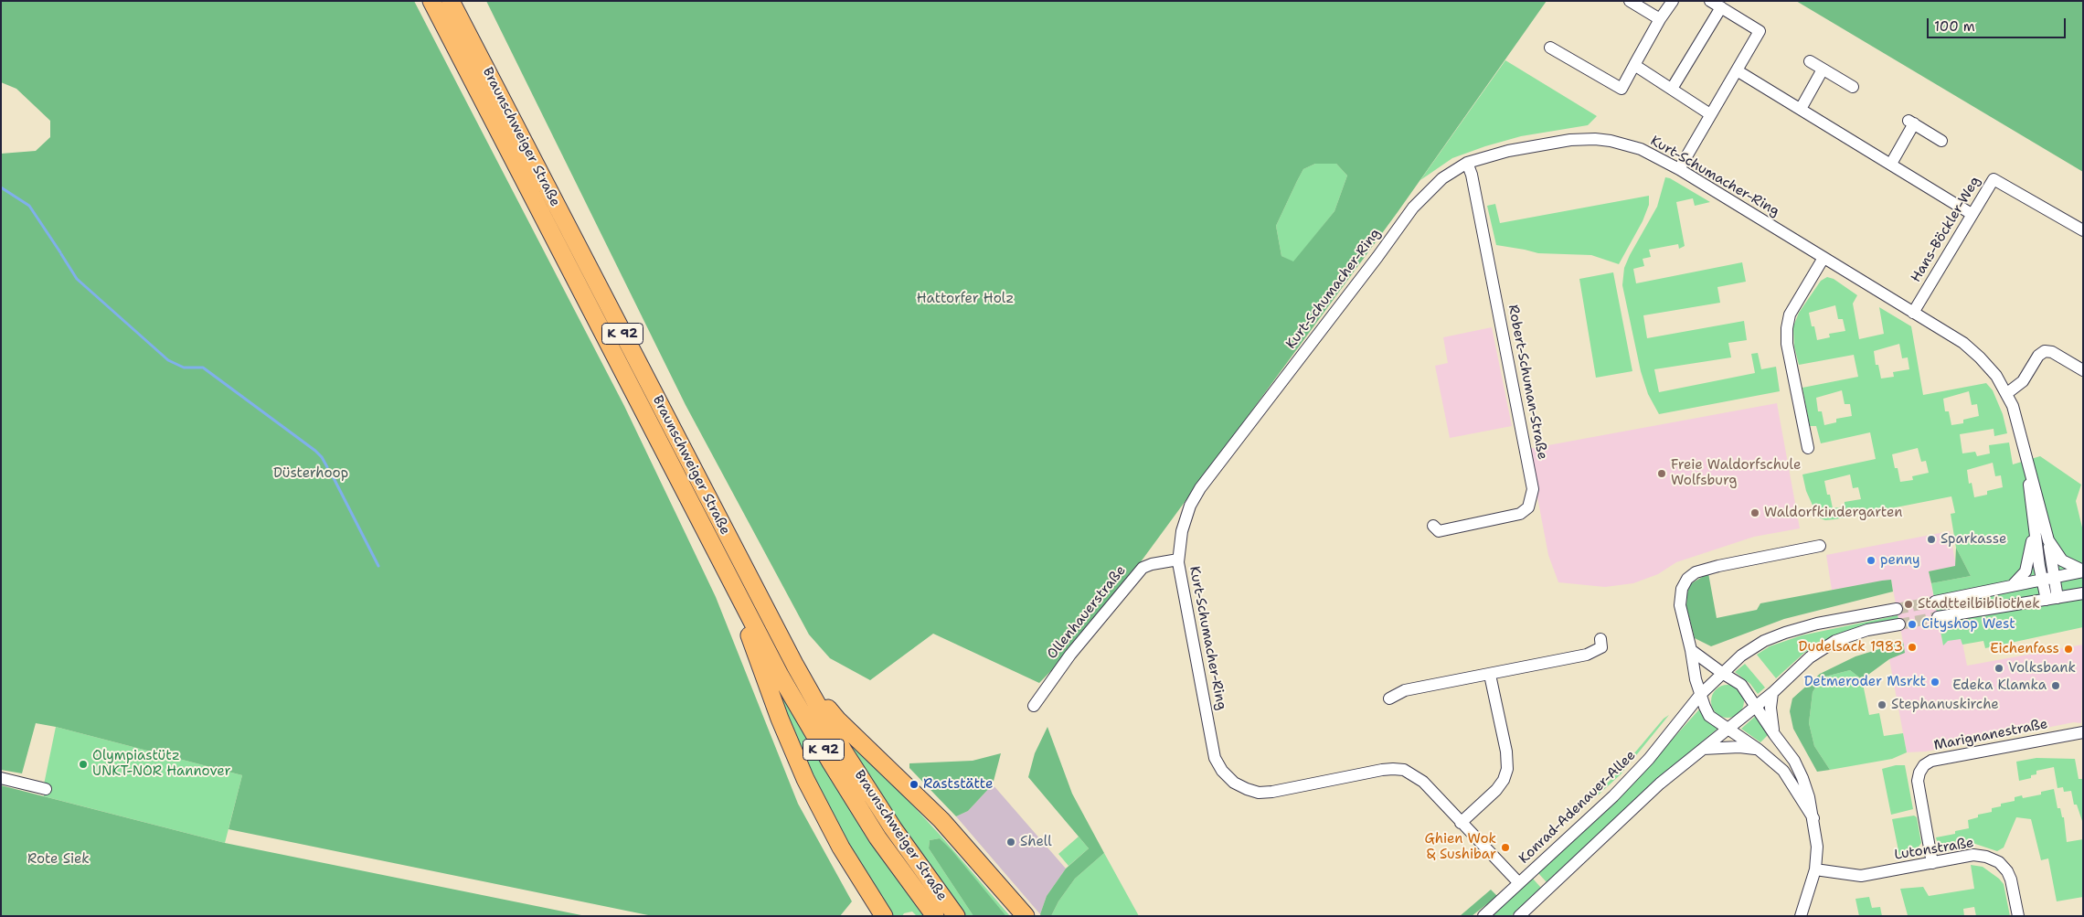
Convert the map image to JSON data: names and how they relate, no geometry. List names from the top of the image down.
{
  "streets": {
    "highway": ["Braunschweiger Straße", "K 92"],
    "street": [
      "Kurt-Schumacher-Ring",
      "Hans-Böckler-Weg",
      "Robert-Schuman-Straße",
      "Ollenhauerstraße",
      "Marignanestraße",
      "Konrad-Adenauer-Allee",
      "Lutonstraße"
    ]
  },
  "crossings": [
    ["Kurt-Schumacher-Ring", "Hans-Böckler-Weg"],
    ["Kurt-Schumacher-Ring", "Robert-Schuman-Straße"],
    ["Kurt-Schumacher-Ring", "Ollenhauerstraße"],
    ["Kurt-Schumacher-Ring", "Konrad-Adenauer-Allee"],
    ["Marignanestraße", "Lutonstraße"]
  ],
  "parks": ["Hattorfer Holz", "Düsterhoop", "Rote Siek"],
  "places": [
    "Freie Waldorfschule Wolfsburg",
    "Waldorfkindergarten",
    "Sparkasse",
    "penny",
    "Stadtteilbibliothek",
    "Cityshop West",
    "Dudelsack 1983",
    "Eichenfass",
    "Volksbank",
    "Detmeroder Msrkt",
    "Edeka Klamka",
    "Stephanuskirche",
    "Olympiastütz UNKT-NOR Hannover",
    "Raststätte",
    "Shell",
    "Ghien Wok & Sushibar"
  ],
  "scale_bar": "100 m"
}
